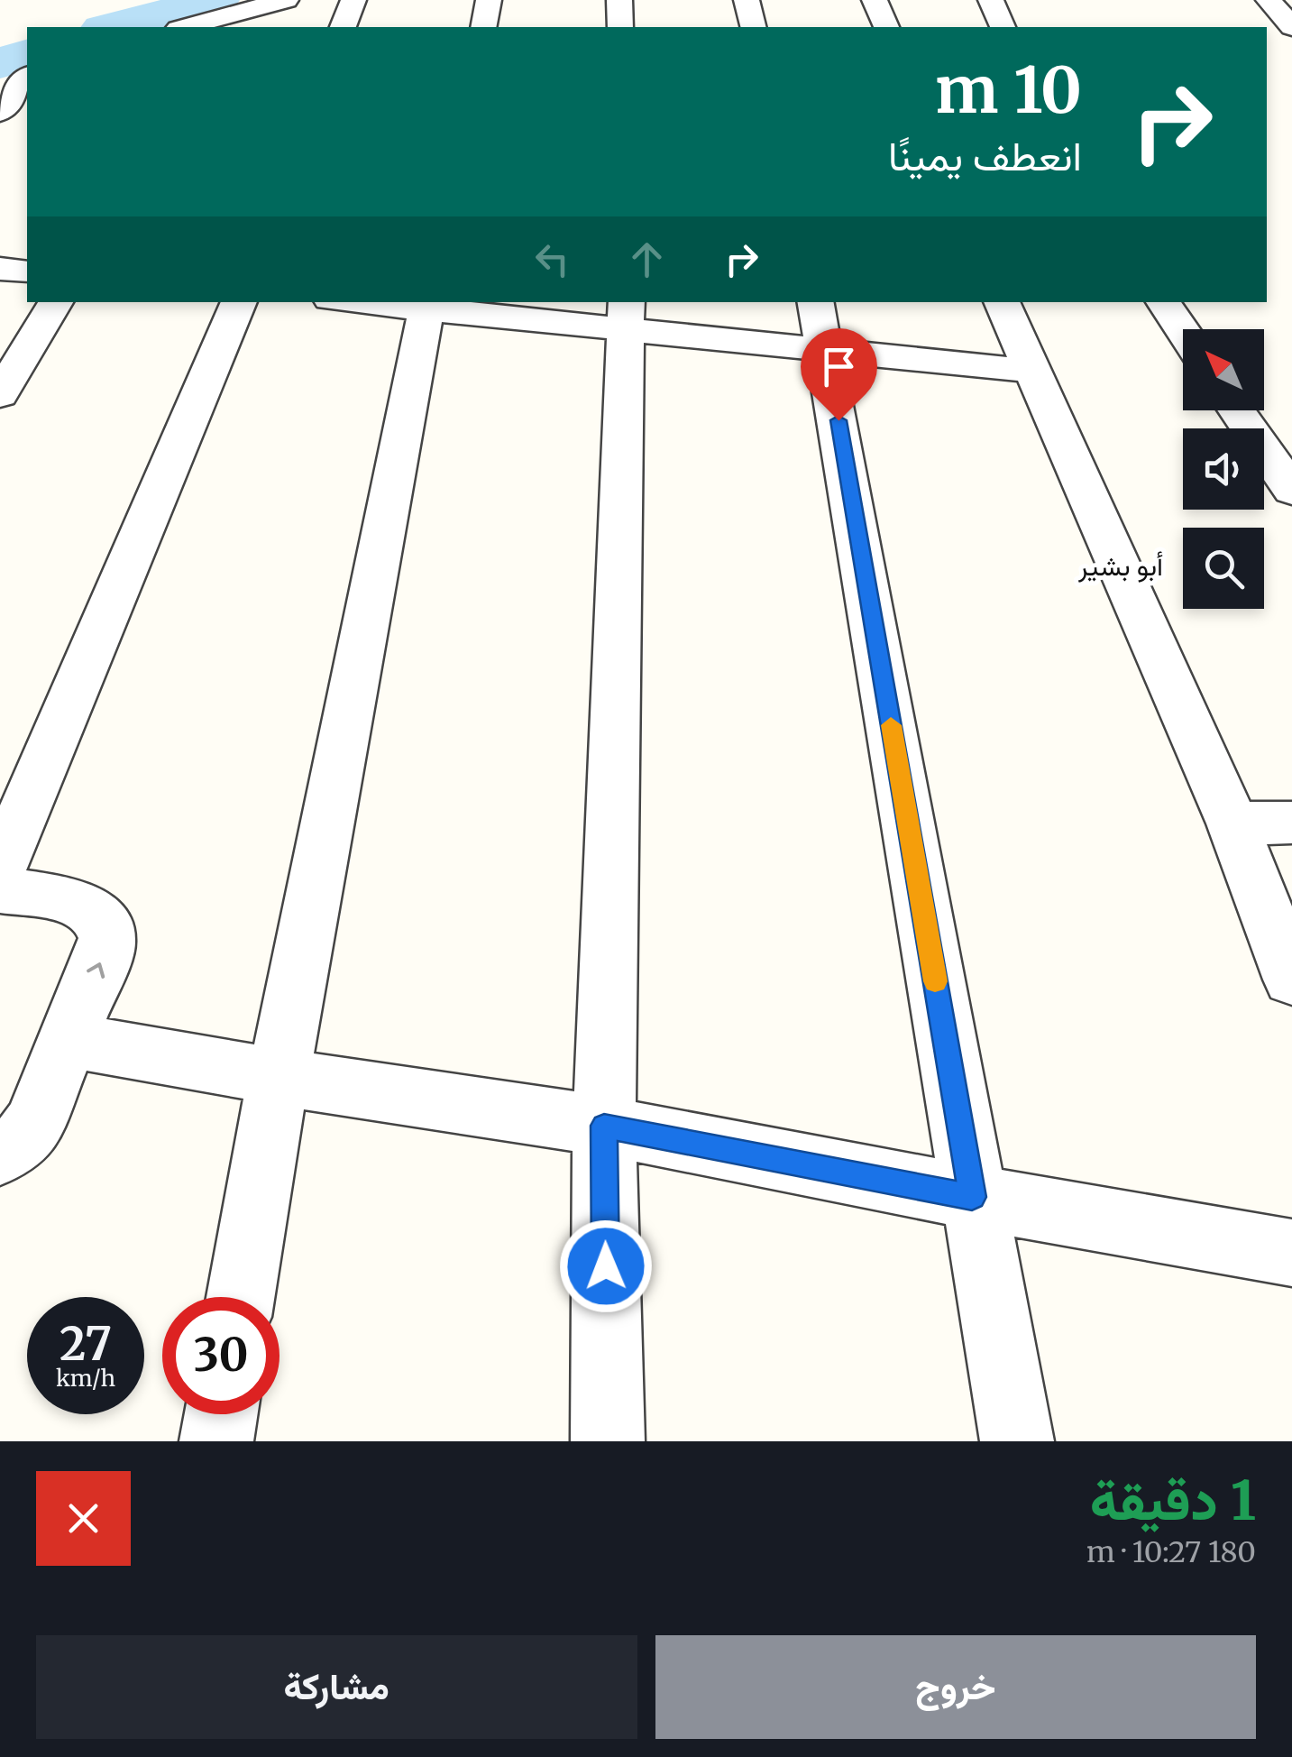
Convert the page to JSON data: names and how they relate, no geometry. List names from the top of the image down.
{
  "districts": ["أبو بشير"],
  "north": "top left",
  "page": {
    "turn": ["10 m", "انعطف يمينًا"],
    "speed": "27 km/h",
    "limit": "30",
    "heading": ["1 دقيقة", "180 m · 10:27"],
    "buttons": ["خروج", "مشاركة"]
  }
}
